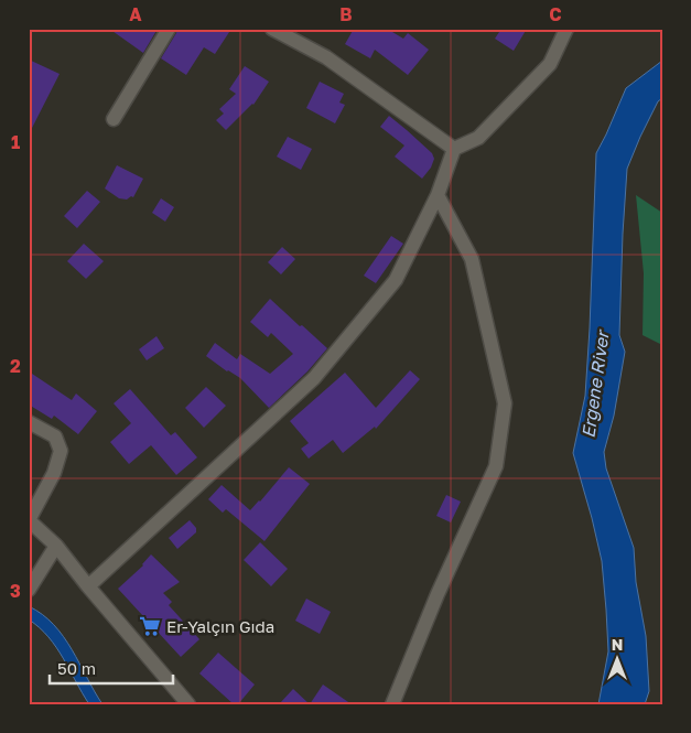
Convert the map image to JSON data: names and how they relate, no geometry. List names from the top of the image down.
{
  "water": ["Ergene River"],
  "places": {
    "supermarket": ["Er-Yalçın Gıda"]
  },
  "scale_bar": "50 m",
  "north": "top",
  "grid": {
    "columns": ["A", "B", "C"],
    "rows": ["1", "2", "3"]
  }
}
